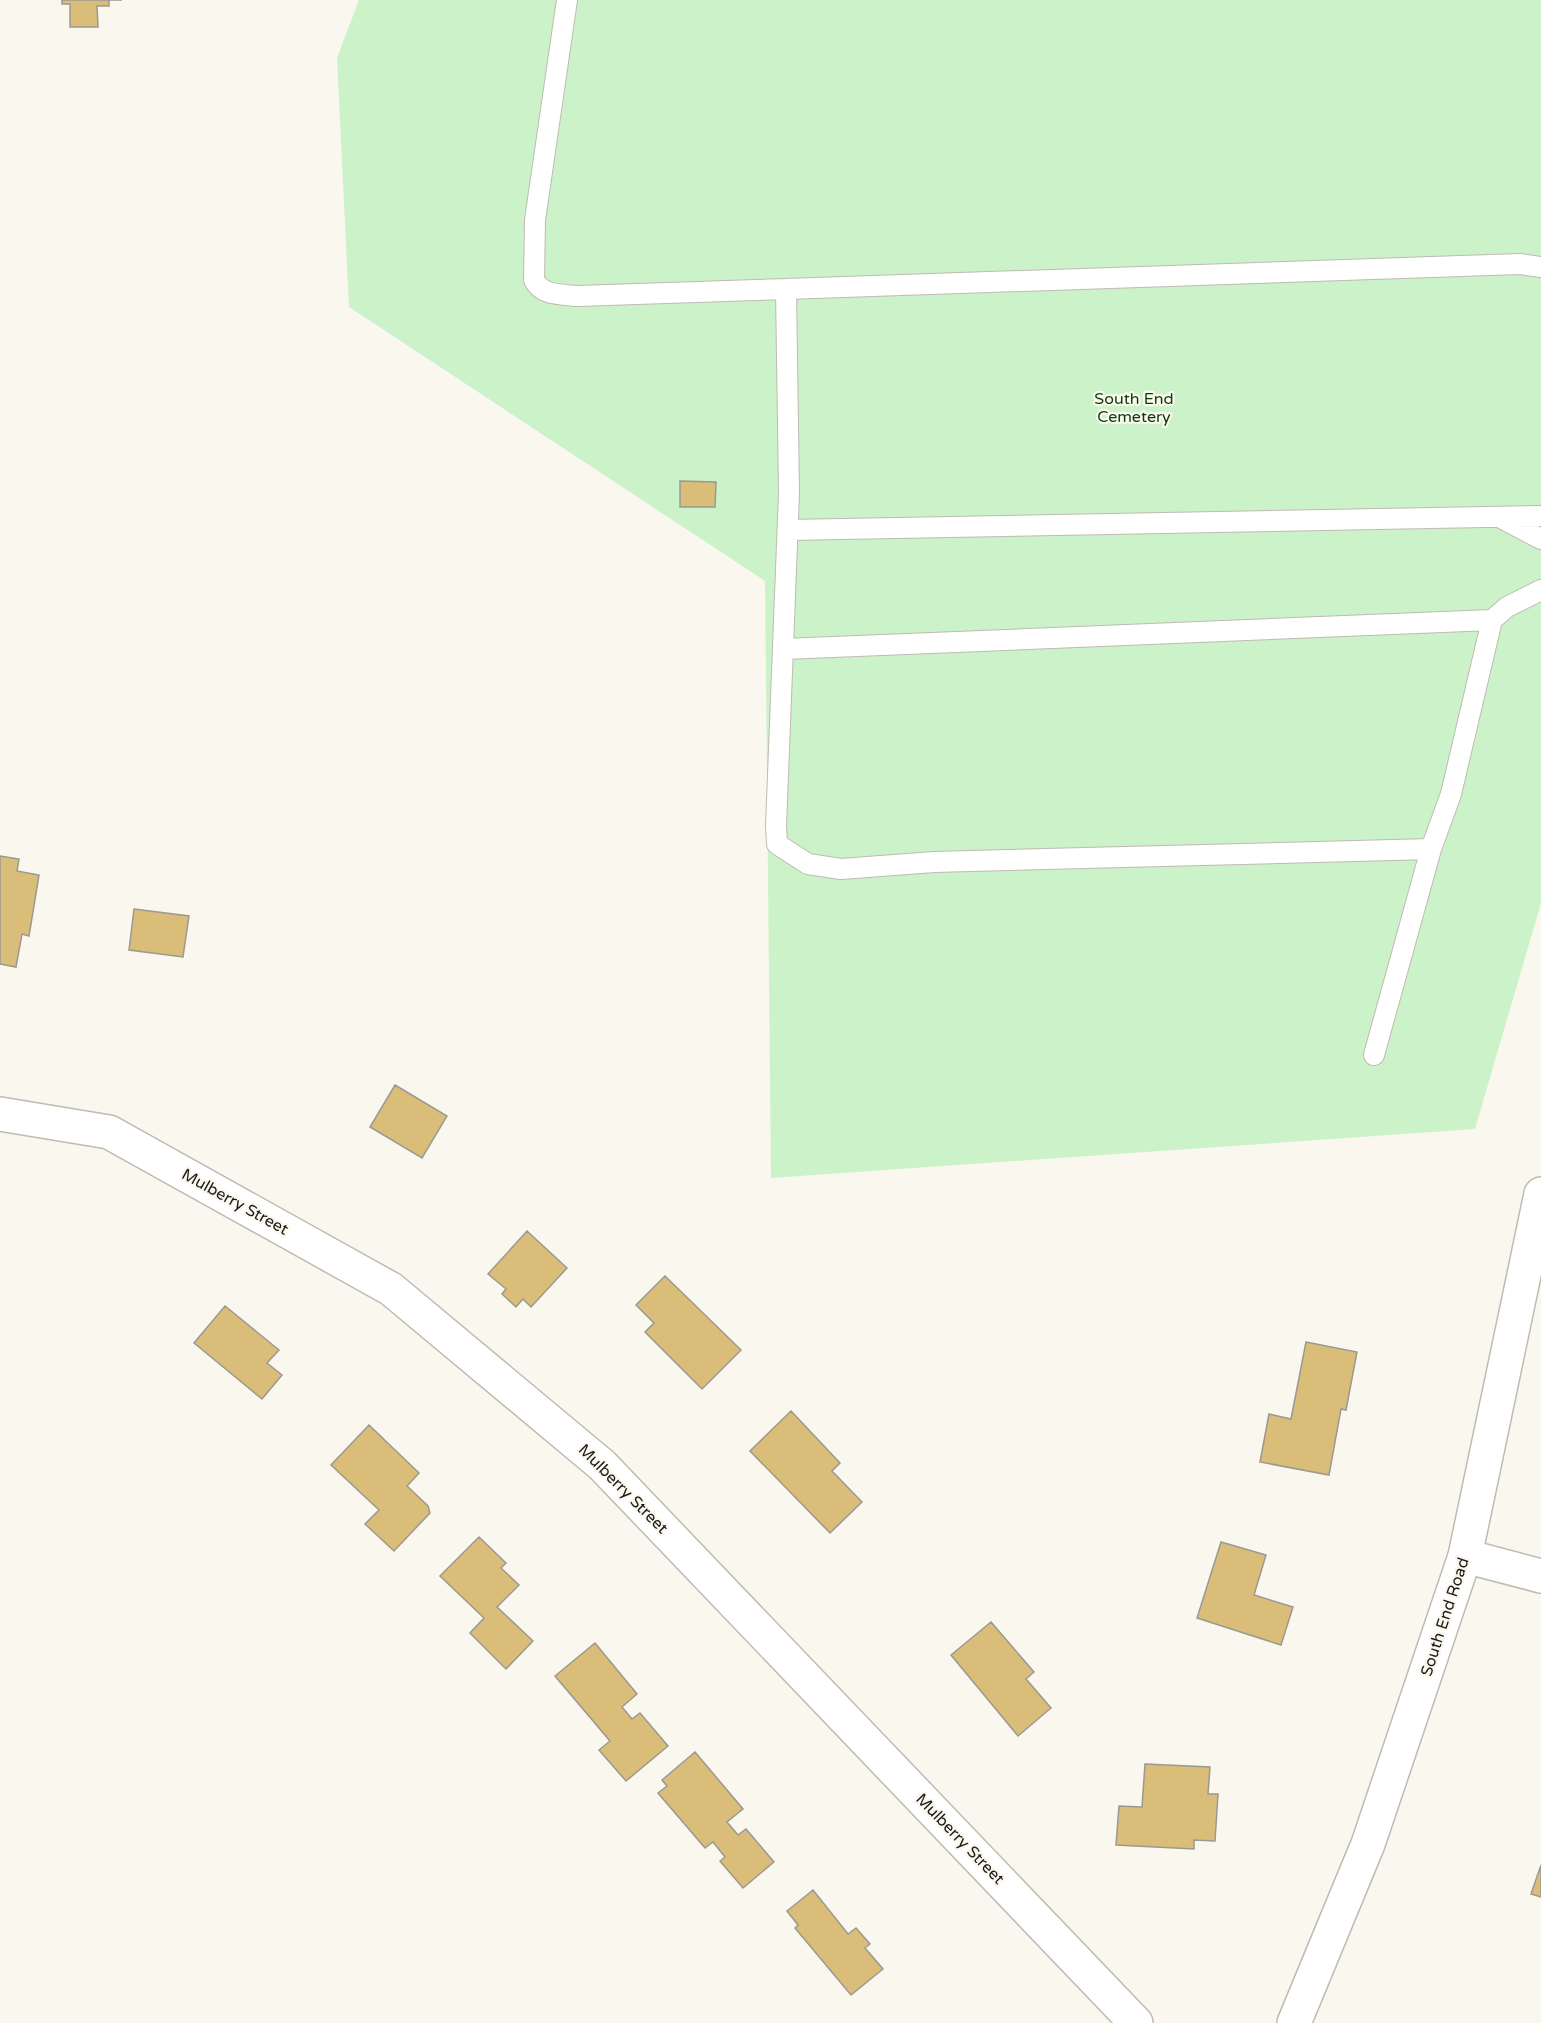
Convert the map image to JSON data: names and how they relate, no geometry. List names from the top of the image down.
{
  "streets": {
    "street": ["Mulberry Street", "South End Road"]
  },
  "parks": ["South End Cemetery"]
}
